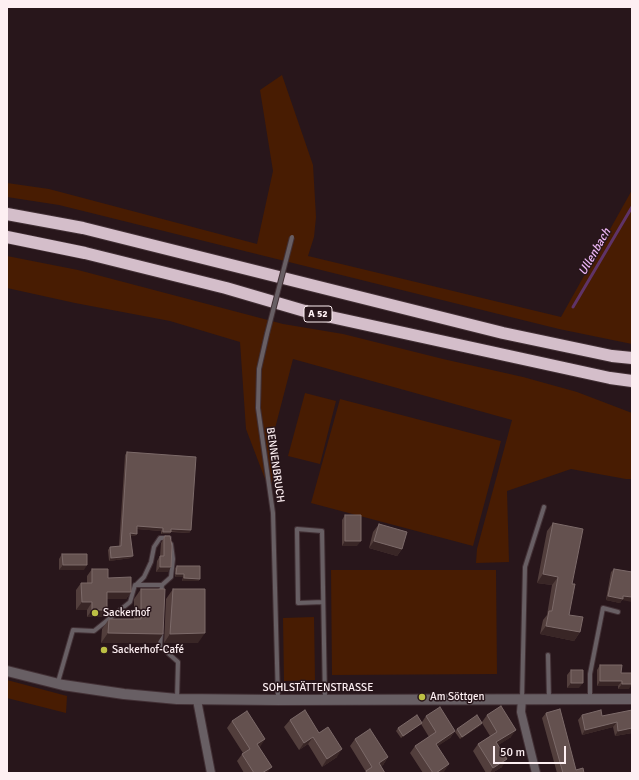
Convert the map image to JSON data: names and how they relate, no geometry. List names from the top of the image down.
{
  "streets": {
    "highway": ["A 52"],
    "street": ["SOHLSTÄTTENSTRASSE"],
    "lane": ["BENNENBRUCH"]
  },
  "crossings": [
    ["BENNENBRUCH", "SOHLSTÄTTENSTRASSE"]
  ],
  "water": ["Ullenbach"],
  "places": ["Sackerhof", "Sackerhof-Café", "Am Söttgen"],
  "scale_bar": "50 m"
}
